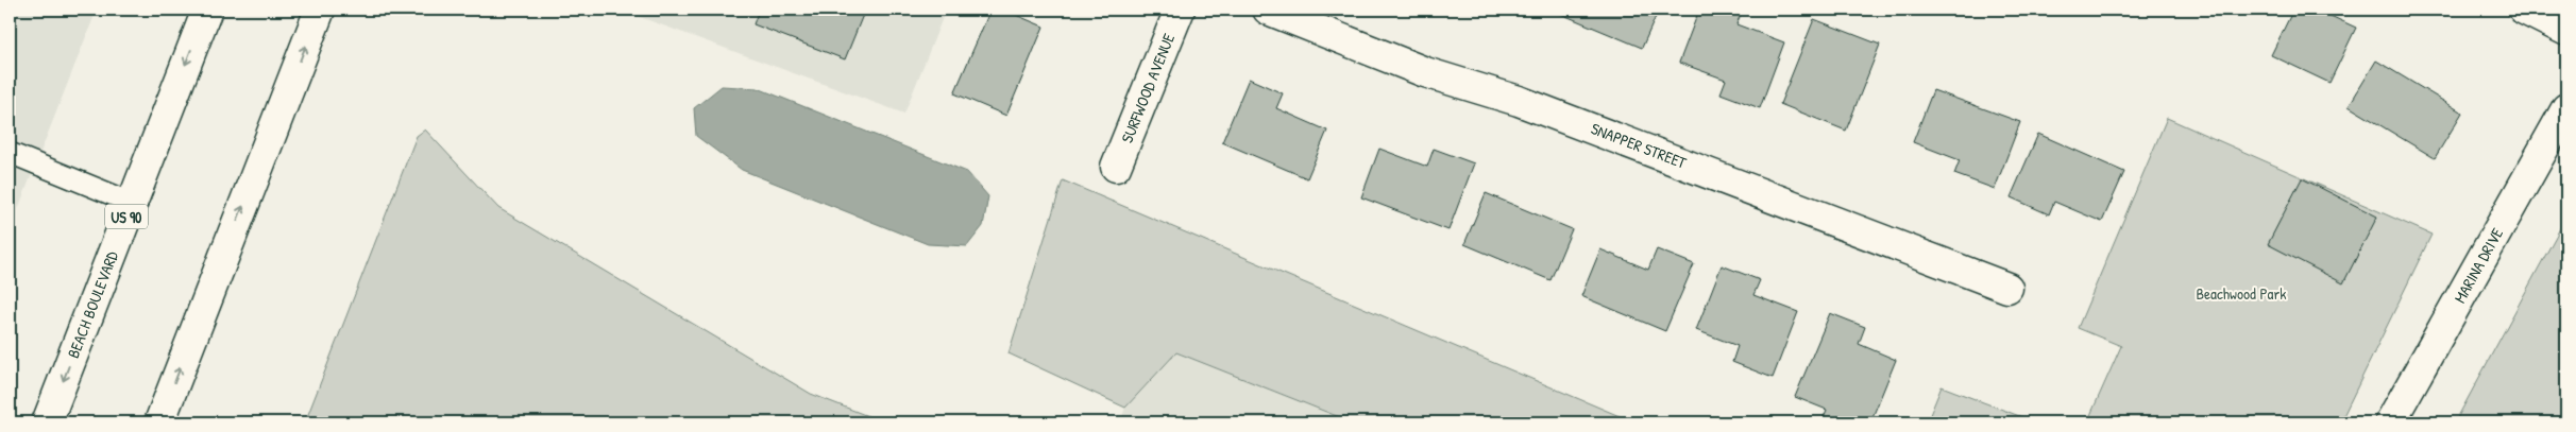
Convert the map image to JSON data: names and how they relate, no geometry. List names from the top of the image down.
{
  "streets": {
    "main road": [
      "SURFWOOD AVENUE",
      "SNAPPER STREET",
      "US 90",
      "MARINA DRIVE",
      "BEACH BOULEVARD"
    ]
  },
  "parks": ["Beachwood Park"]
}
